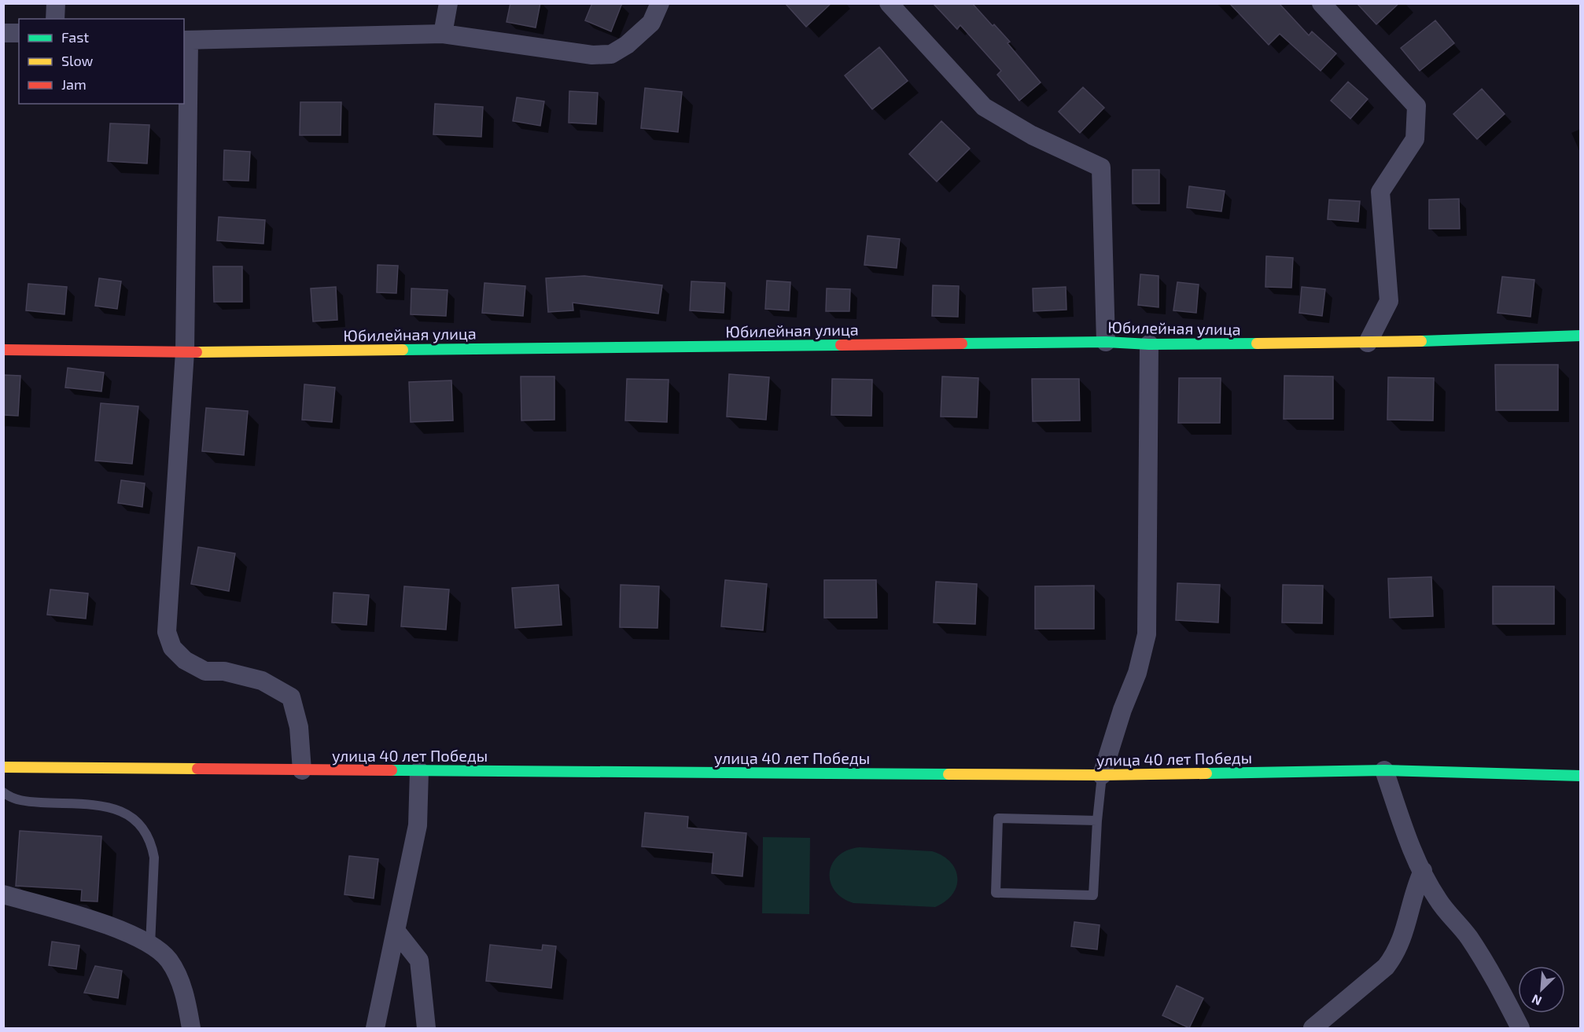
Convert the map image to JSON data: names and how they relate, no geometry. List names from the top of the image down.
{
  "streets": {
    "street": ["Юбилейная улица", "улица 40 лет Победы"]
  },
  "legend": ["Fast", "Slow", "Jam"],
  "north": "bottom left"
}
